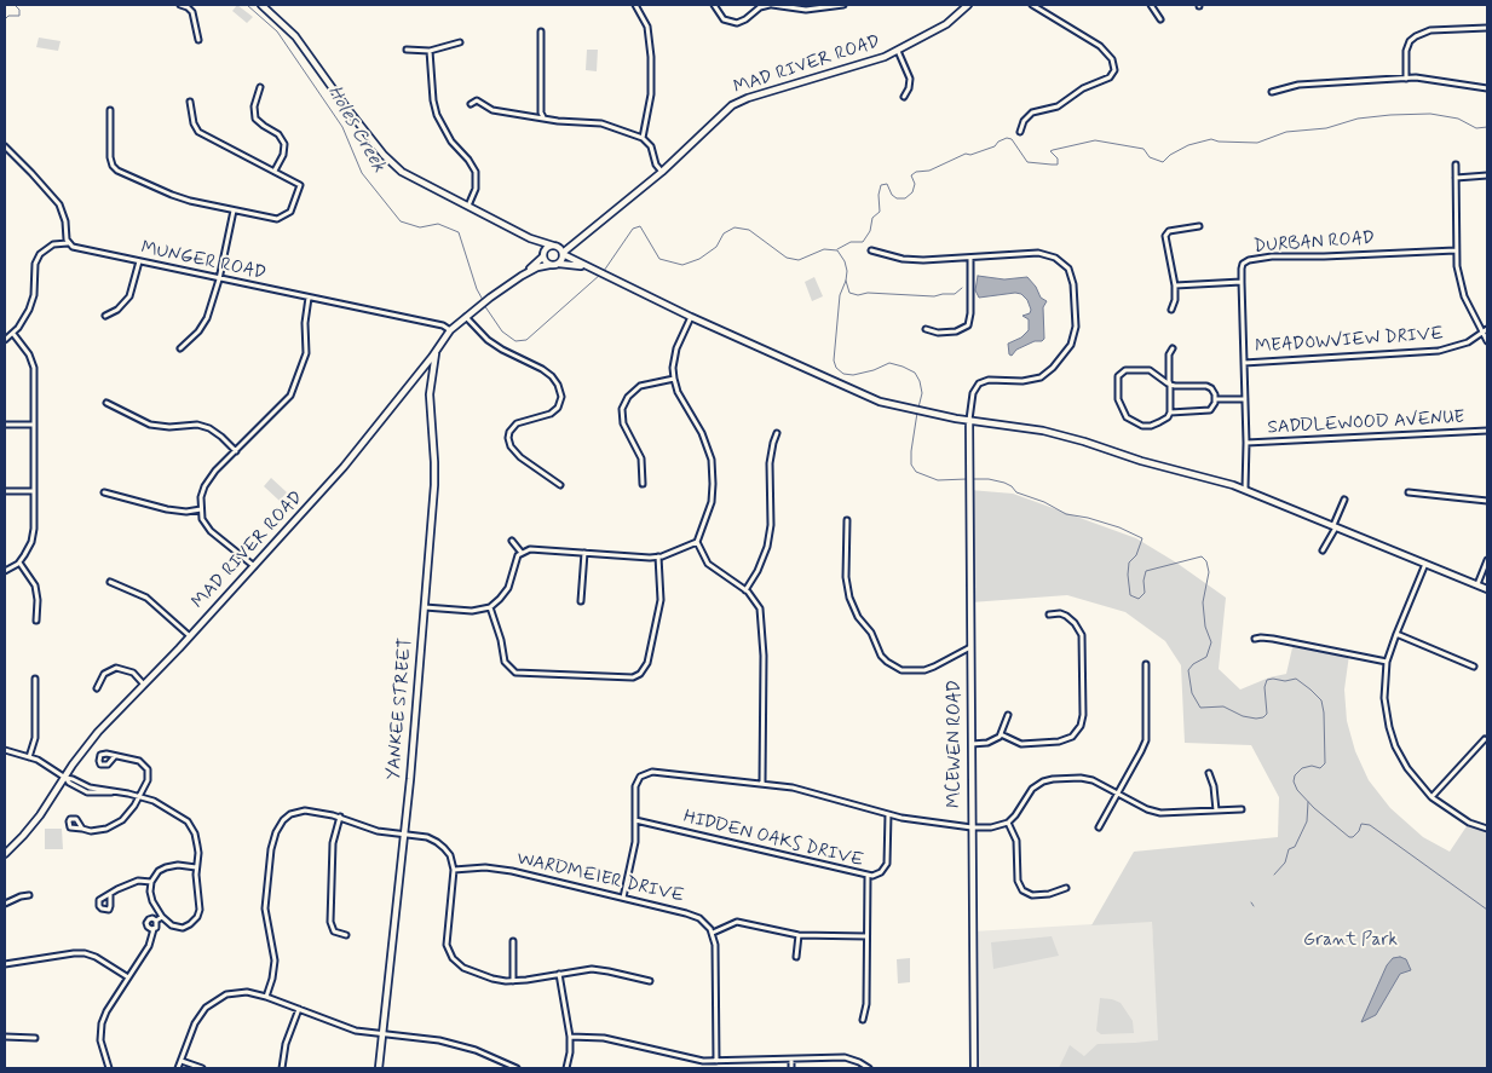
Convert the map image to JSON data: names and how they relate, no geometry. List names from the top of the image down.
{
  "streets": {
    "street": [
      "MAD RIVER ROAD",
      "DURBAN ROAD",
      "MUNGER ROAD",
      "MEADOWVIEW DRIVE",
      "SADDLEWOOD AVENUE",
      "YANKEE STREET",
      "MCEWEN ROAD",
      "HIDDEN OAKS DRIVE",
      "WARDMEIER DRIVE"
    ]
  },
  "crossings": [
    ["MAD RIVER ROAD", "MUNGER ROAD"],
    ["MAD RIVER ROAD", "YANKEE STREET"]
  ],
  "water": ["Holes Creek"],
  "parks": ["Grant Park"]
}
